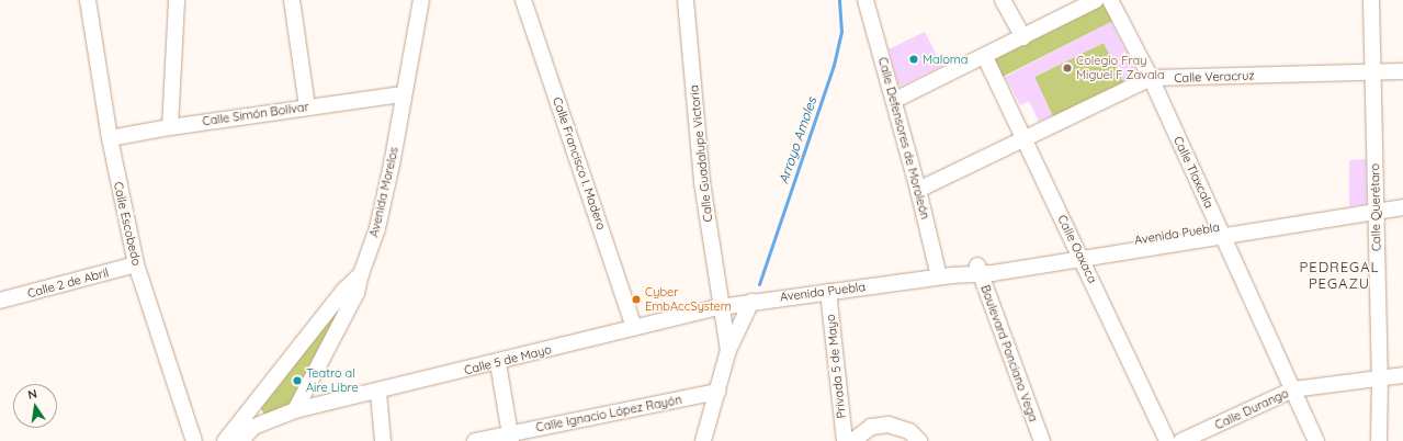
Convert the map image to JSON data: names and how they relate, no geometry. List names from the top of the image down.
{
  "streets": {
    "street": [
      "Calle Veracruz",
      "Calle Simón Bolívar",
      "Calle Defensores de Moroleón",
      "Calle Guadalupe Victoria",
      "Calle Francisco I. Madero",
      "Calle Tlaxcala",
      "Avenida Morelos",
      "Calle Querétaro",
      "Calle Escobedo",
      "Avenida Puebla",
      "Calle Oaxaca",
      "Calle 2 de Abril",
      "Boulevard Ponciano Vega",
      "Calle 5 de Mayo",
      "Privada 5 de Mayo",
      "Calle Durango",
      "Calle Ignacio López Rayón"
    ]
  },
  "crossings": [
    ["Calle Veracruz", "Calle Defensores de Moroleón"],
    ["Calle Veracruz", "Calle Tlaxcala"],
    ["Calle Veracruz", "Calle Querétaro"],
    ["Calle Veracruz", "Calle Oaxaca"],
    ["Calle Simón Bolívar", "Avenida Morelos"],
    ["Calle Simón Bolívar", "Calle Escobedo"],
    ["Calle Defensores de Moroleón", "Avenida Puebla"],
    ["Calle Guadalupe Victoria", "Avenida Puebla"],
    ["Calle Guadalupe Victoria", "Calle 5 de Mayo"],
    ["Calle Francisco I. Madero", "Calle 5 de Mayo"],
    ["Calle Tlaxcala", "Avenida Puebla"],
    ["Calle Tlaxcala", "Calle Durango"],
    ["Calle Querétaro", "Avenida Puebla"],
    ["Calle Querétaro", "Calle Durango"],
    ["Calle Escobedo", "Calle 2 de Abril"],
    ["Avenida Puebla", "Calle Oaxaca"],
    ["Avenida Puebla", "Boulevard Ponciano Vega"],
    ["Avenida Puebla", "Calle 5 de Mayo"],
    ["Avenida Puebla", "Privada 5 de Mayo"]
  ],
  "districts": ["PEDREGAL PEGAZU"],
  "water": ["Arroyo Amoles"],
  "places": [
    "Maloma",
    "Colegio Fray Miguel F Zavala",
    "Cyber EmbAccSystem",
    "Teatro al Aire Libre"
  ],
  "north": "top"
}
